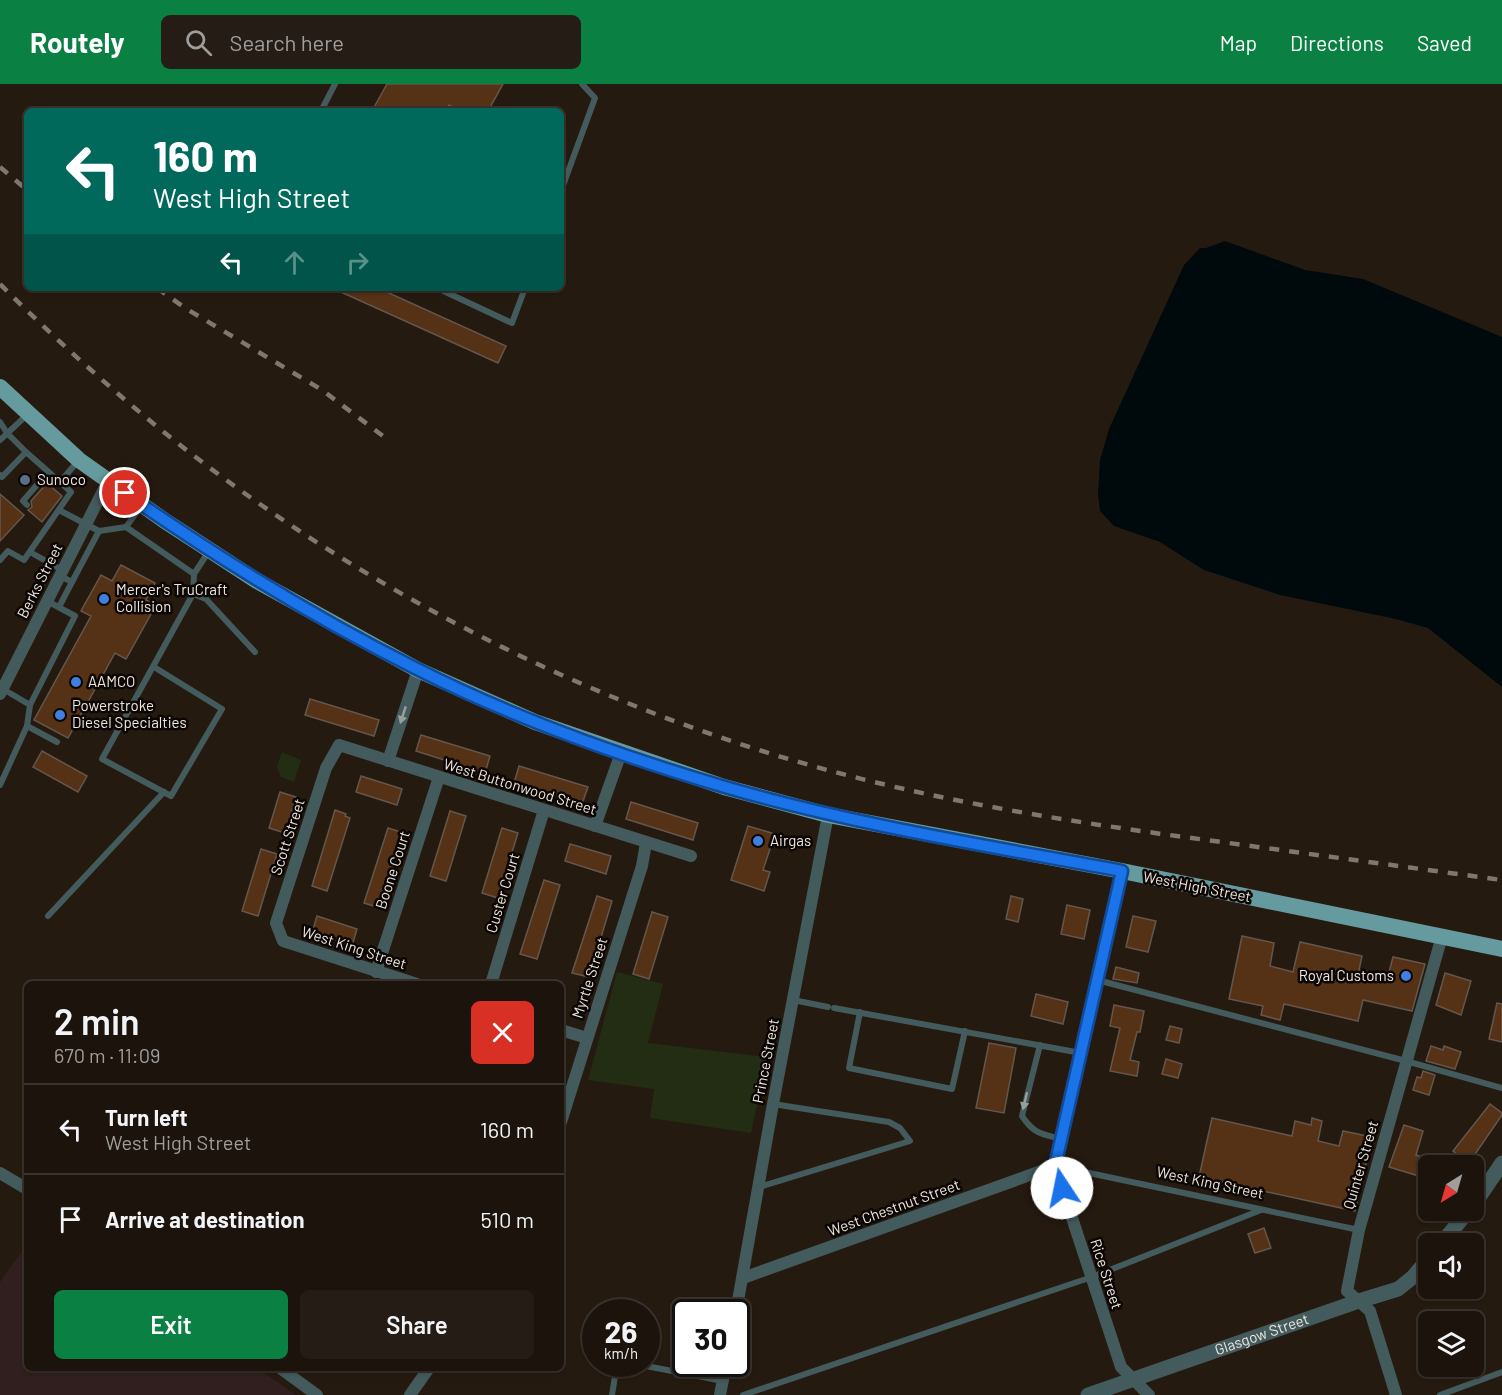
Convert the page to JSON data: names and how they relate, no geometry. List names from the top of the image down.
{
  "streets": {
    "main road": ["West High Street"],
    "street": [
      "Berks Street",
      "West Buttonwood Street",
      "Scott Street",
      "Boone Court",
      "Custer Court",
      "West King Street",
      "Myrtle Street",
      "Prince Street",
      "Quinter Street",
      "West Chestnut Street",
      "Rice Street",
      "Glasgow Street"
    ]
  },
  "crossings": [
    ["Berks Street", "West High Street"],
    ["West Buttonwood Street", "Scott Street"],
    ["West Buttonwood Street", "Boone Court"],
    ["West Buttonwood Street", "Custer Court"],
    ["West Buttonwood Street", "Myrtle Street"],
    ["Scott Street", "West King Street"],
    ["Boone Court", "West King Street"],
    ["West High Street", "Prince Street"],
    ["West High Street", "Quinter Street"],
    ["West King Street", "Quinter Street"],
    ["West King Street", "West Chestnut Street"],
    ["West King Street", "Rice Street"],
    ["Prince Street", "West Chestnut Street"],
    ["Quinter Street", "Glasgow Street"],
    ["West Chestnut Street", "Rice Street"],
    ["Rice Street", "Glasgow Street"]
  ],
  "places": [
    "Sunoco",
    "Mercer's TruCraft Collision",
    "AAMCO",
    "Powerstroke Diesel Specialties",
    "Airgas",
    "Royal Customs"
  ],
  "north": "bottom left",
  "page": {
    "header": "Routely",
    "search": "Search here",
    "nav": ["Map", "Directions", "Saved"],
    "turn": ["160 m", "West High Street"],
    "heading": ["2 min", "670 m · 11:09"],
    "list": [
      {
        "name": "Turn left",
        "note": "West High Street",
        "value": "160 m"
      },
      {
        "name": "Arrive at destination",
        "value": "510 m"
      }
    ],
    "buttons": ["Exit", "Share"],
    "speed": "26 km/h",
    "limit": "30"
  }
}
